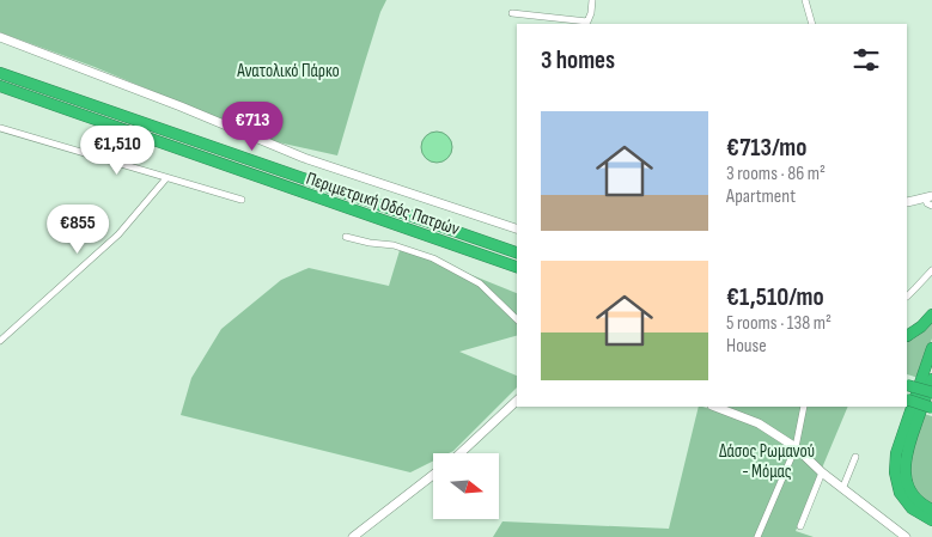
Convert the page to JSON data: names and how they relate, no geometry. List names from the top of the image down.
{
  "streets": {
    "highway": ["Περιμετρική Οδός Πατρών"]
  },
  "parks": ["Ανατολικό Πάρκο", "Δάσος Ρωμανού - Μόμας"],
  "north": "right",
  "page": {
    "heading": "3 homes",
    "list": [
      {
        "name": "€713/mo",
        "note": "3 rooms · 86 m² · Apartment"
      },
      {
        "name": "€1,510/mo",
        "note": "5 rooms · 138 m² · House"
      }
    ],
    "price": ["€713", "€1,510", "€855"]
  }
}
